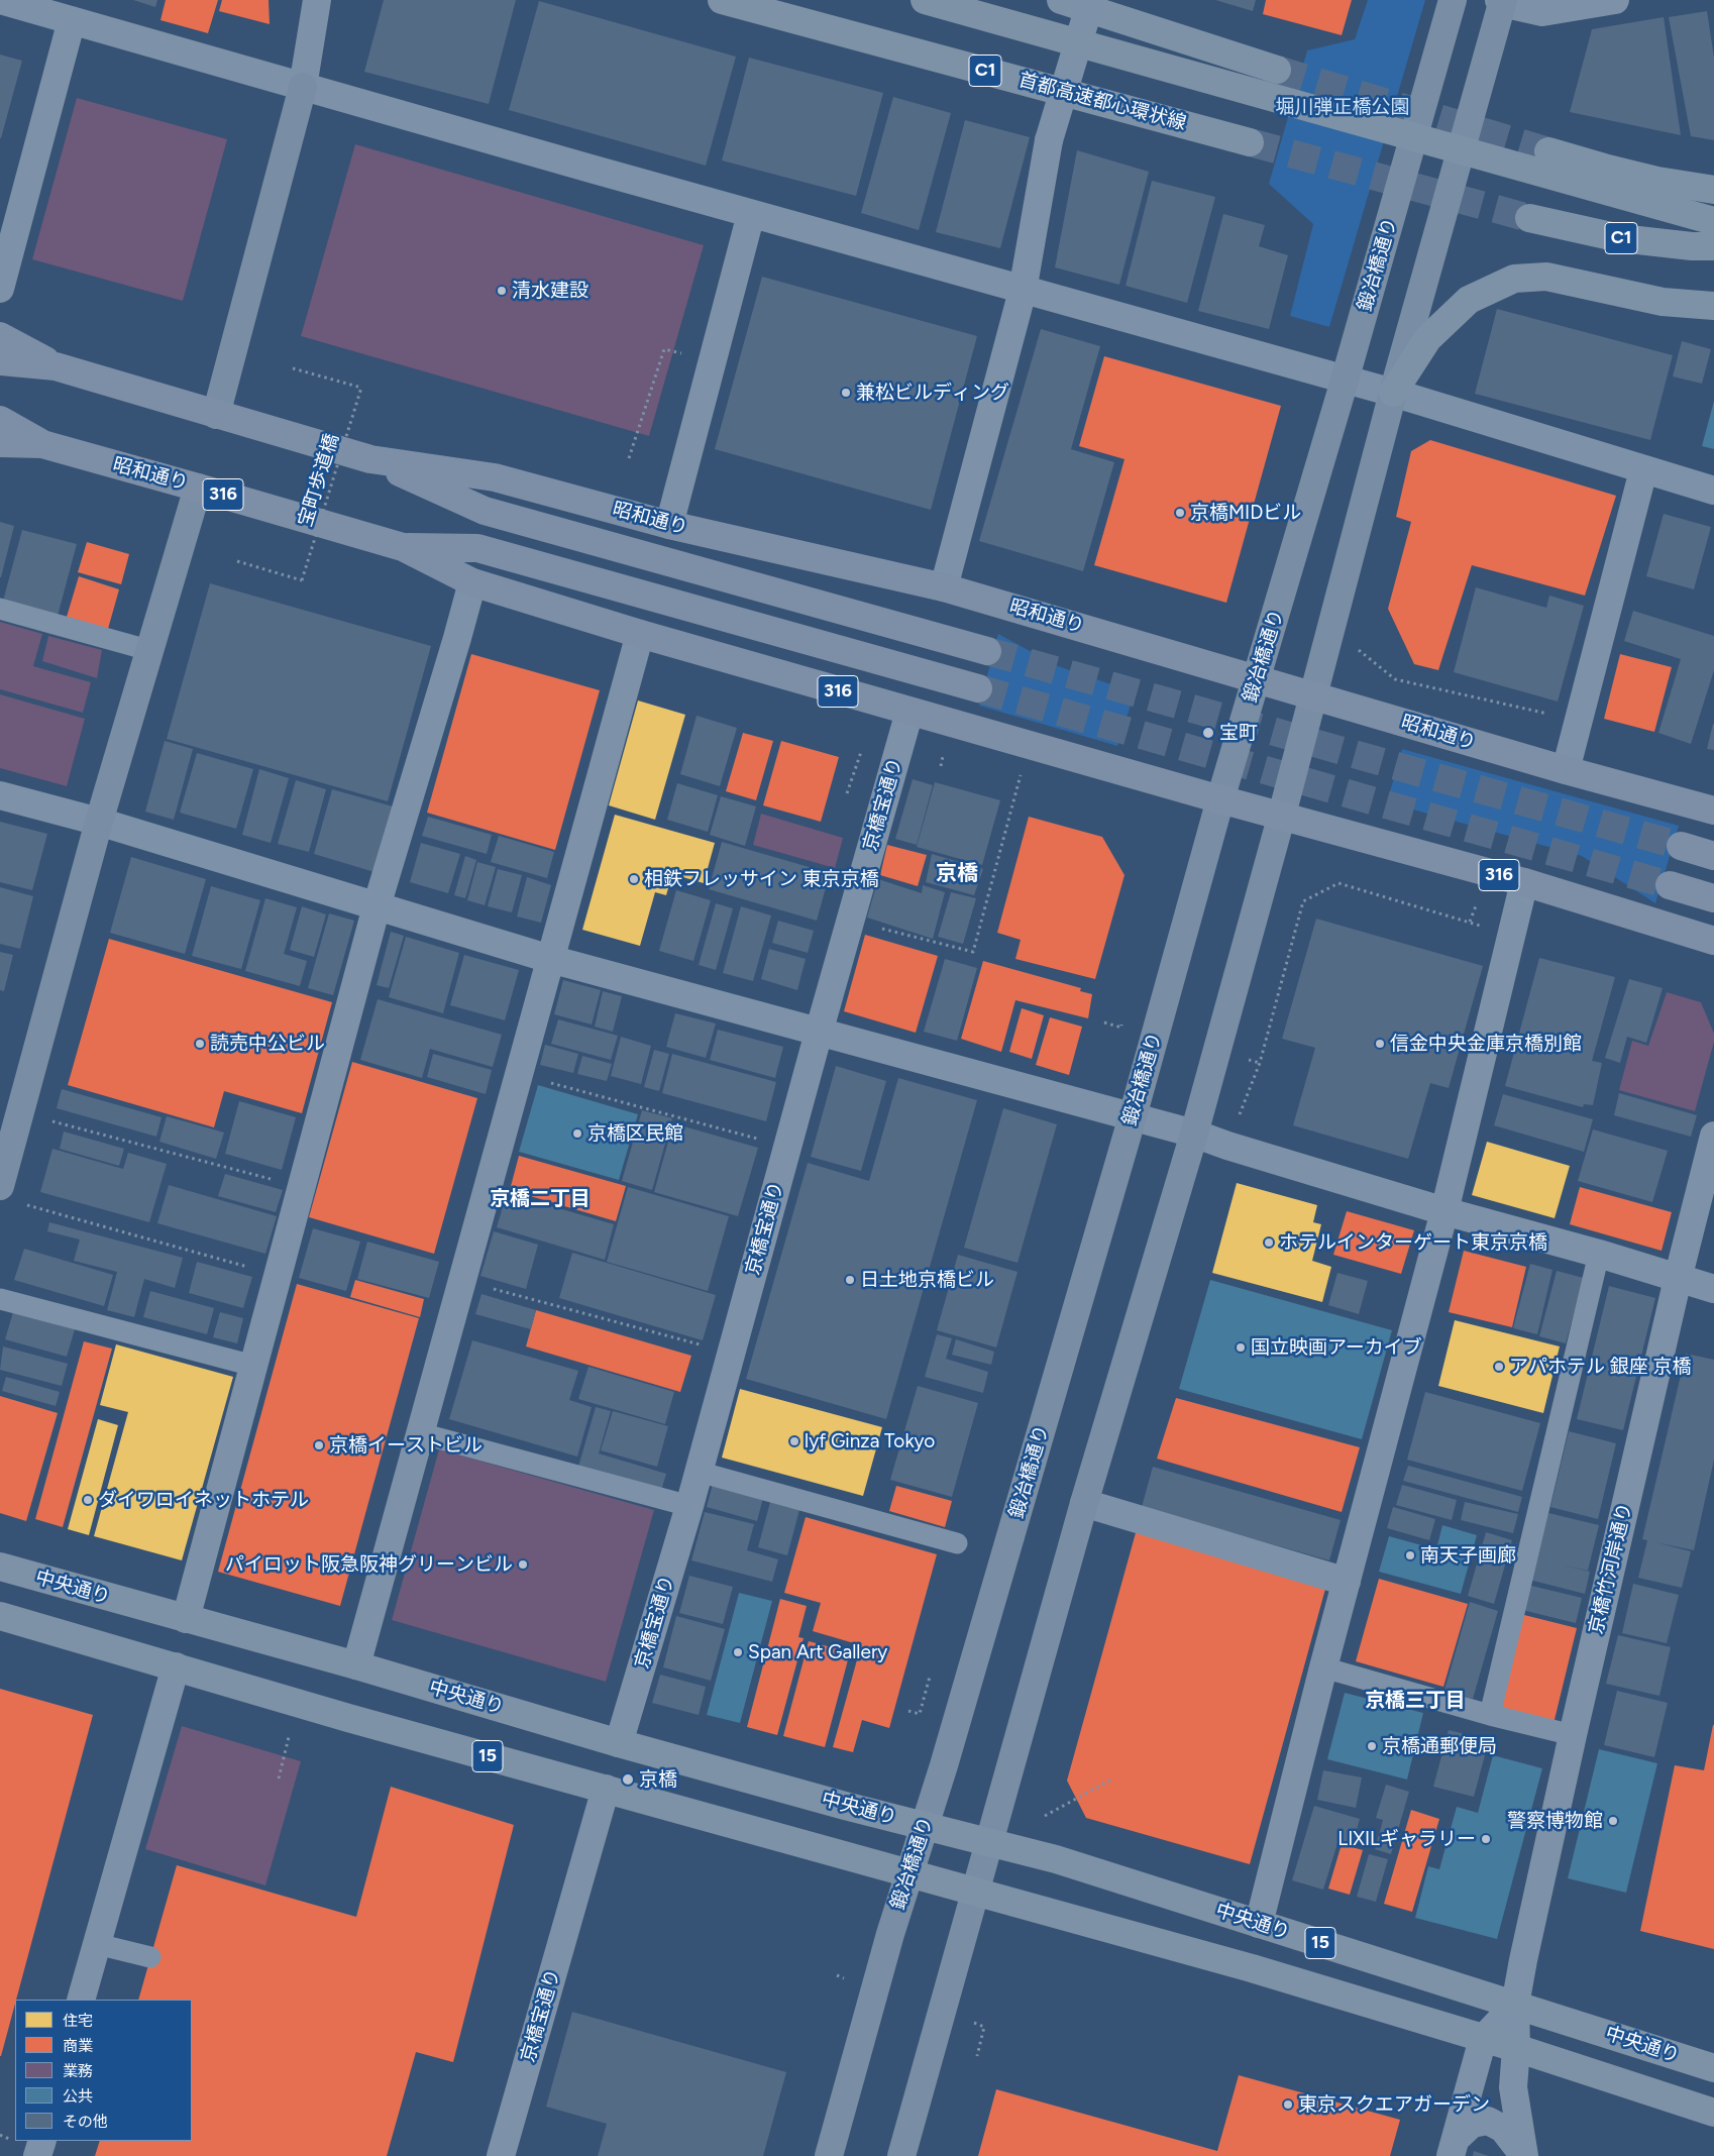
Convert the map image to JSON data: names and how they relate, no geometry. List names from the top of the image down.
{
  "streets": {
    "highway": [
      "C1",
      "首都高速都心環状線",
      "中央通り",
      "15"
    ],
    "main road": ["昭和通り", "316"],
    "street": ["鍛冶橋通り", "京橋宝通り", "京橋竹河岸通り"],
    "path": ["宝町歩道橋"]
  },
  "crossings": [
    ["鍛冶橋通り", "昭和通り"],
    ["鍛冶橋通り", "中央通り"],
    ["鍛冶橋通り", "15"],
    ["昭和通り", "京橋宝通り"],
    ["京橋宝通り", "中央通り"],
    ["京橋宝通り", "15"],
    ["京橋竹河岸通り", "中央通り"],
    ["京橋竹河岸通り", "15"]
  ],
  "districts": ["京橋", "京橋二丁目", "京橋三丁目"],
  "parks": ["堀川弾正橋公園"],
  "places": [
    "清水建設",
    "兼松ビルディング",
    "京橋MIDビル",
    "宝町",
    "相鉄フレッサイン 東京京橋",
    "読売中公ビル",
    "信金中央金庫京橋別館",
    "京橋区民館",
    "ホテルインターゲート東京京橋",
    "日土地京橋ビル",
    "国立映画アーカイブ",
    "アパホテル 銀座 京橋",
    "lyf Ginza Tokyo",
    "京橋イーストビル",
    "ダイワロイネットホテル",
    "南天子画廊",
    "パイロット阪急阪神グリーンビル",
    "Span Art Gallery",
    "京橋通郵便局",
    "京橋",
    "警察博物館",
    "LIXILギャラリー",
    "東京スクエアガーデン"
  ],
  "legend": [
    "住宅",
    "商業",
    "業務",
    "公共",
    "その他"
  ]
}
